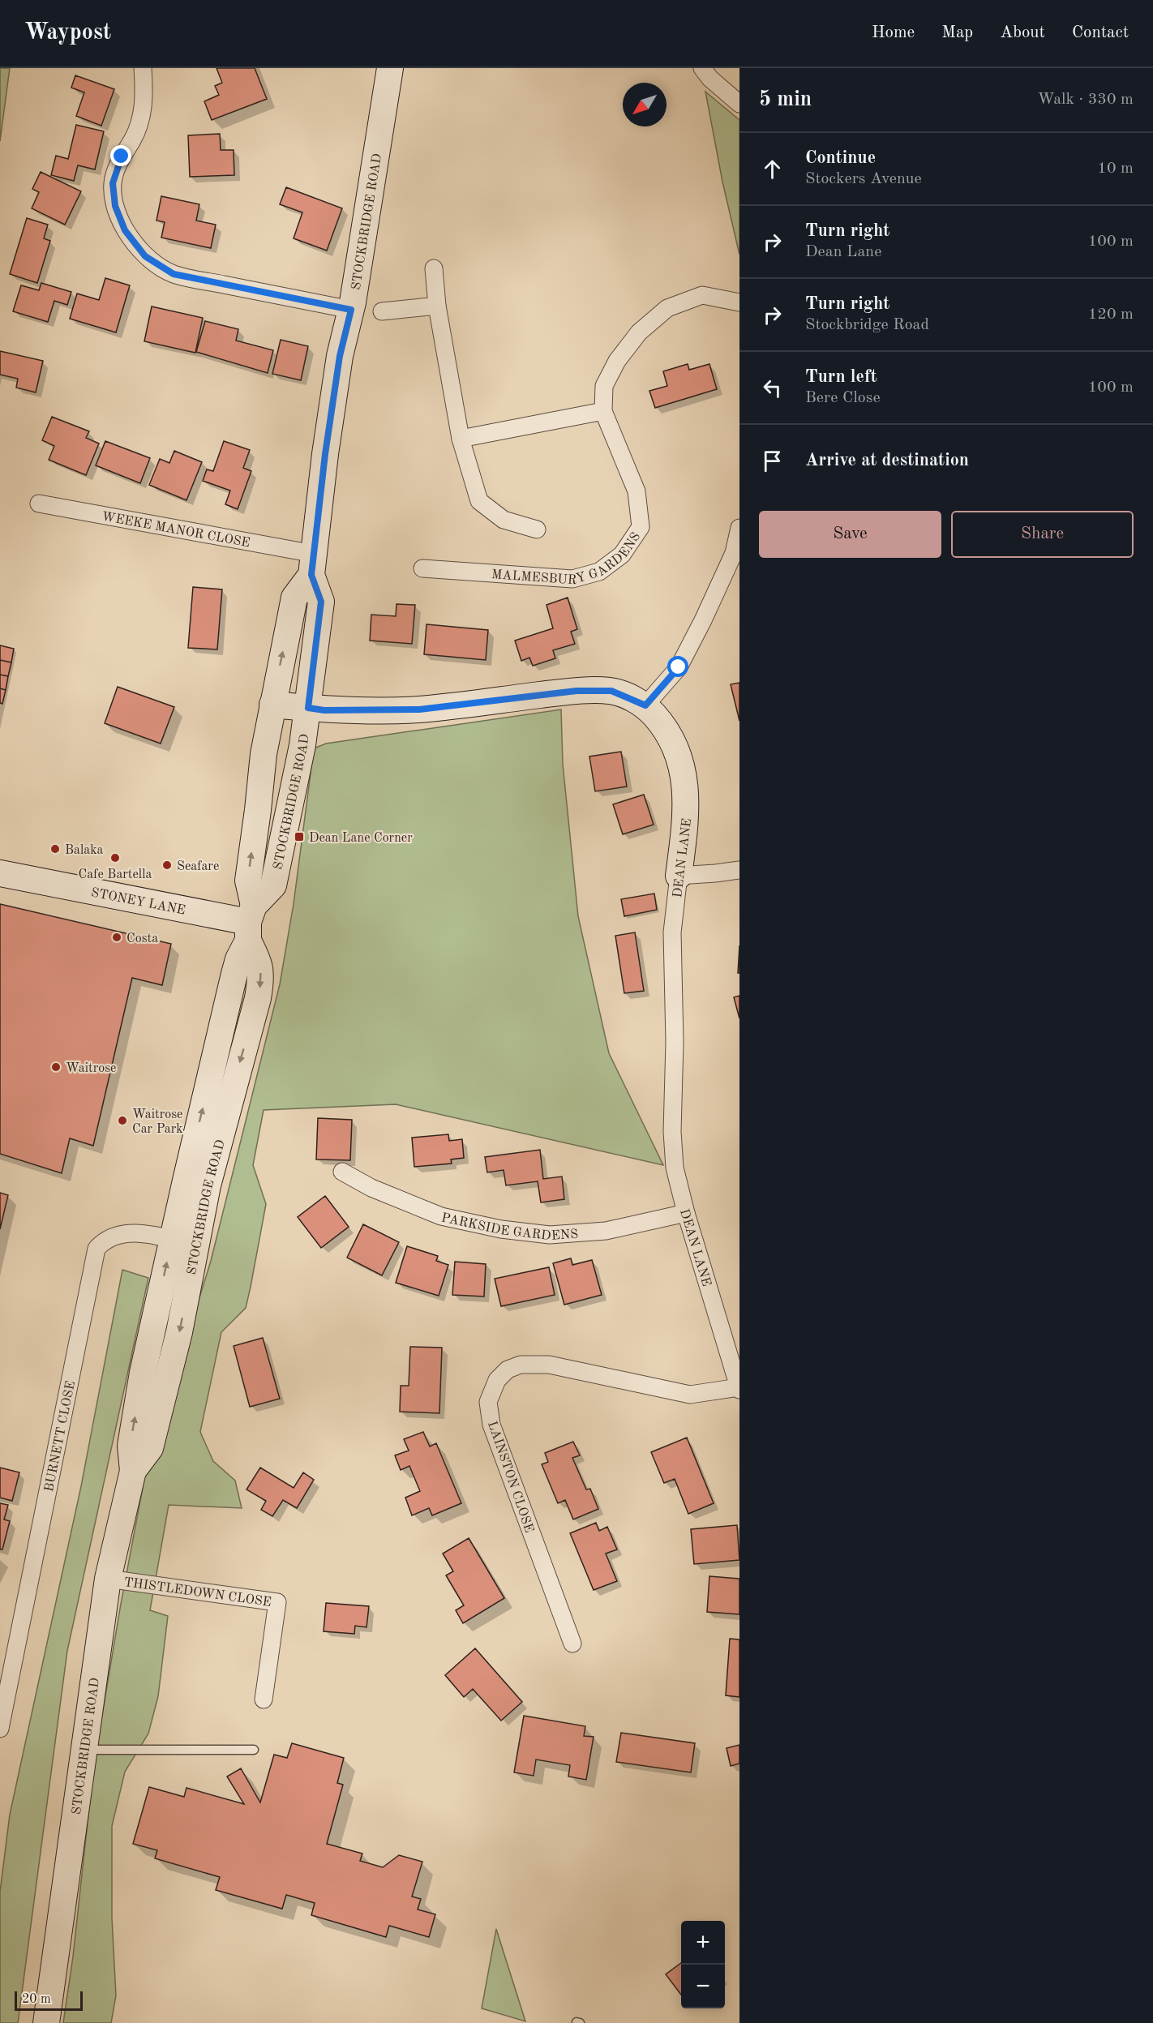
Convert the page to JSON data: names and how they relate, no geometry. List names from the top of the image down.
{
  "streets": {
    "main road": ["STOCKBRIDGE ROAD", "DEAN LANE", "STONEY LANE"],
    "street": [
      "WEEKE MANOR CLOSE",
      "MALMESBURY GARDENS",
      "PARKSIDE GARDENS",
      "BURNETT CLOSE",
      "LAINSTON CLOSE",
      "THISTLEDOWN CLOSE"
    ]
  },
  "crossings": [
    ["STOCKBRIDGE ROAD", "WEEKE MANOR CLOSE"],
    ["STOCKBRIDGE ROAD", "DEAN LANE"],
    ["STOCKBRIDGE ROAD", "STONEY LANE"],
    ["STOCKBRIDGE ROAD", "BURNETT CLOSE"],
    ["STOCKBRIDGE ROAD", "THISTLEDOWN CLOSE"],
    ["DEAN LANE", "PARKSIDE GARDENS"],
    ["DEAN LANE", "LAINSTON CLOSE"]
  ],
  "places": {
    "transit": ["Dean Lane Corner"],
    "other": [
      "Balaka",
      "Cafe Bartella",
      "Seafare",
      "Costa",
      "Waitrose",
      "Waitrose Car Park"
    ]
  },
  "scale_bar": "20 m",
  "north": "bottom left",
  "page": {
    "header": "Waypost",
    "nav": [
      "Home",
      "Map",
      "About",
      "Contact"
    ],
    "heading": ["5 min", "Walk · 330 m"],
    "list": [
      ["Continue", "Stockers Avenue", "10 m"],
      ["Turn right", "Dean Lane", "100 m"],
      ["Turn right", "Stockbridge Road", "120 m"],
      ["Turn left", "Bere Close", "100 m"],
      "Arrive at destination"
    ],
    "buttons": ["Save", "Share"],
    "map_buttons": ["+", "−"],
    "scale": "20 m"
  }
}
